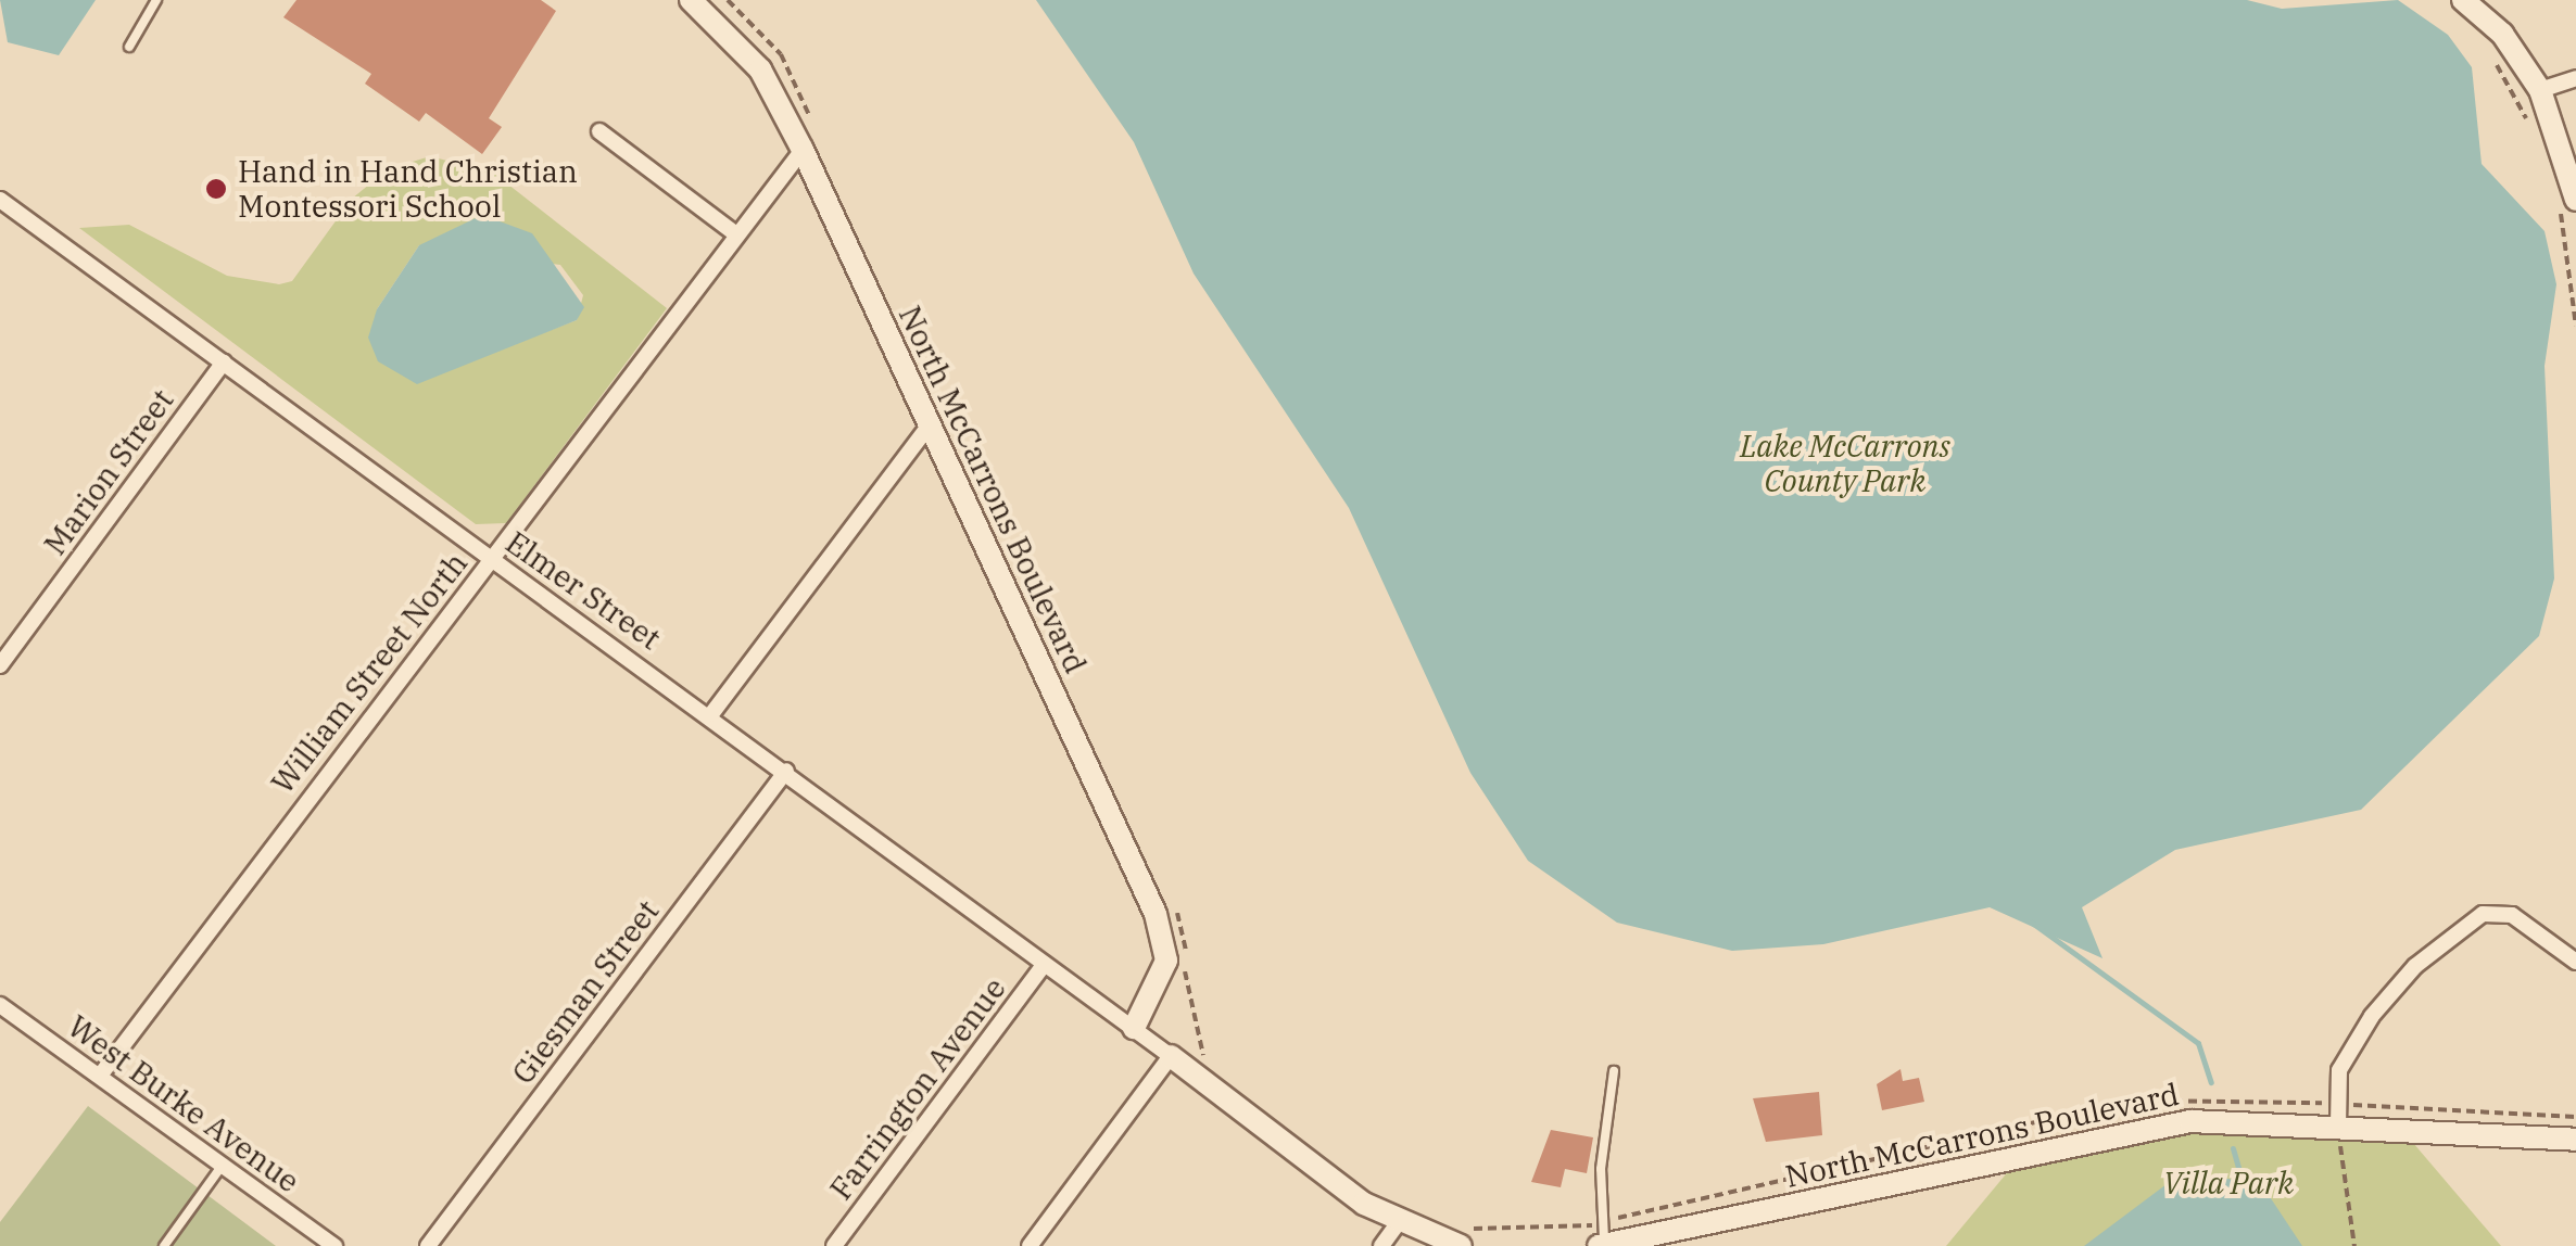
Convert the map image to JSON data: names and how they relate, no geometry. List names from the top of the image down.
{
  "streets": {
    "street": [
      "Marion Street",
      "North McCarrons Boulevard",
      "Elmer Street",
      "William Street North",
      "Giesman Street",
      "Farrington Avenue",
      "West Burke Avenue"
    ]
  },
  "crossings": [
    ["Marion Street", "Elmer Street"],
    ["North McCarrons Boulevard", "Elmer Street"],
    ["North McCarrons Boulevard", "William Street North"],
    ["Elmer Street", "William Street North"],
    ["Elmer Street", "Giesman Street"],
    ["Elmer Street", "Farrington Avenue"],
    ["William Street North", "West Burke Avenue"]
  ],
  "parks": ["Lake McCarrons County Park", "Villa Park"],
  "places": ["Hand in Hand Christian Montessori School"]
}
